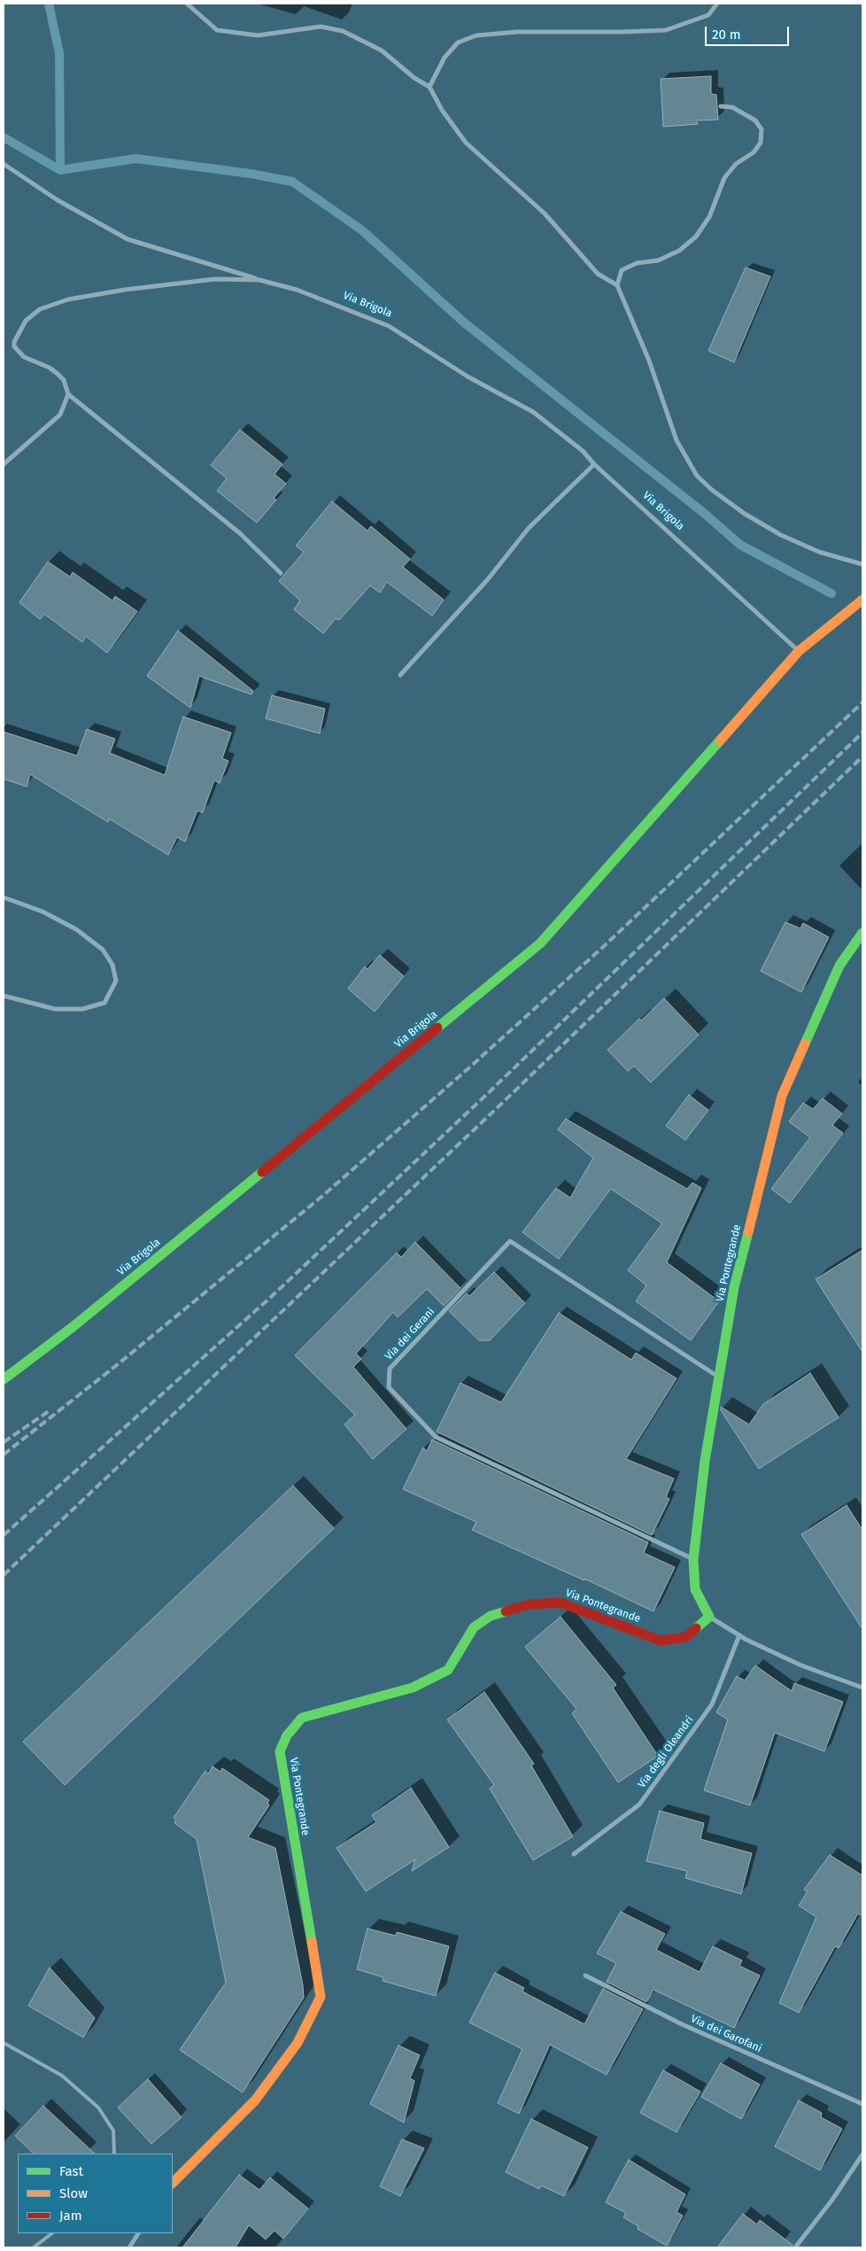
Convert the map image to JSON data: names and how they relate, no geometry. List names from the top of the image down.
{
  "streets": {
    "street": [
      "Via Brigola",
      "Via Pontegrande",
      "Via dei Gerani",
      "Via degli Oleandri",
      "Via dei Garofani"
    ]
  },
  "crossings": [
    ["Via Pontegrande", "Via dei Gerani"],
    ["Via Pontegrande", "Via degli Oleandri"]
  ],
  "legend": ["Fast", "Slow", "Jam"],
  "scale_bar": "20 m"
}
